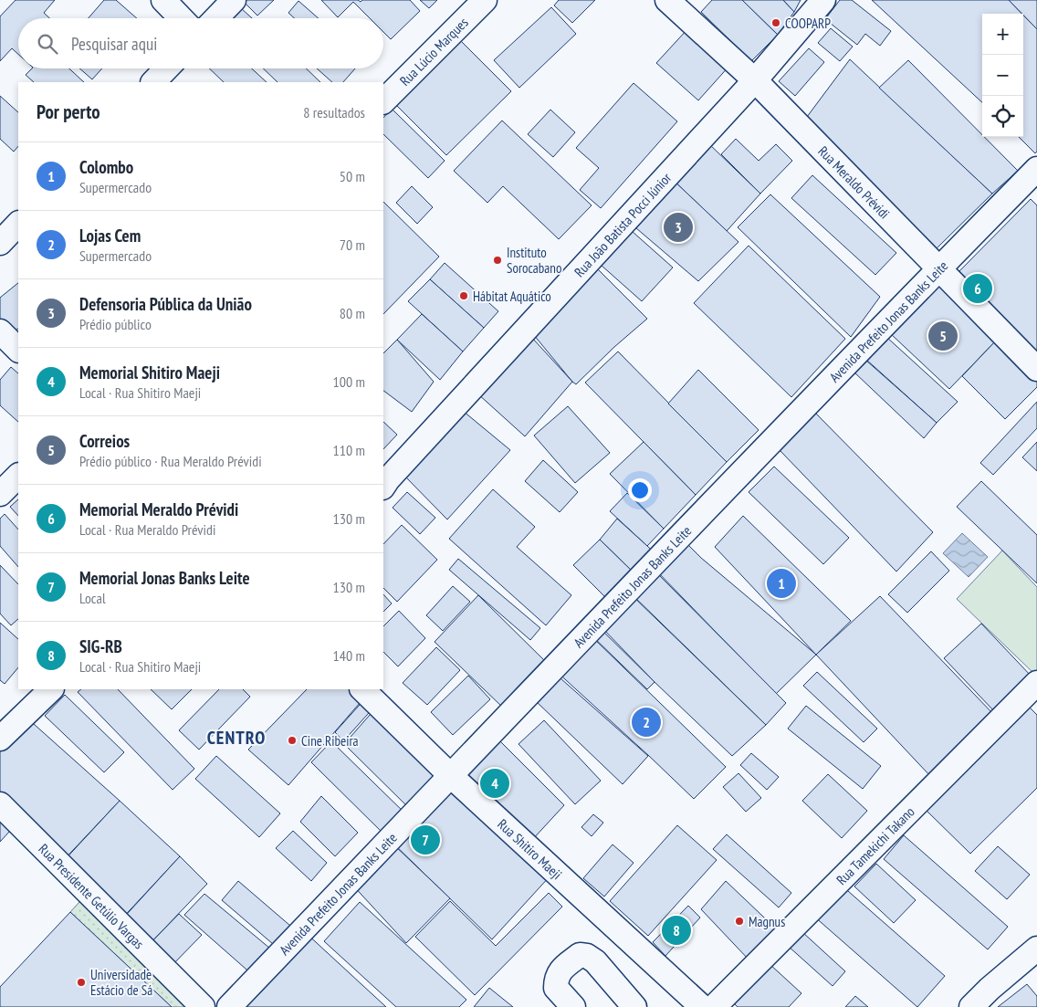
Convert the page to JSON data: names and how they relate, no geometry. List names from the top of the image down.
{
  "streets": {
    "street": [
      "Rua Lúcio Marques",
      "Rua Meraldo Prévidi",
      "Rua João Batista Pocci Júnior",
      "Avenida Prefeito Jonas Banks Leite",
      "Rua Tamekichi Takano",
      "Rua Shitiro Maeji",
      "Rua Presidente Getúlio Vargas"
    ]
  },
  "crossings": [
    ["Rua Meraldo Prévidi", "Rua João Batista Pocci Júnior"],
    ["Rua Meraldo Prévidi", "Avenida Prefeito Jonas Banks Leite"],
    ["Avenida Prefeito Jonas Banks Leite", "Rua Shitiro Maeji"]
  ],
  "districts": ["CENTRO"],
  "places": [
    "COOPARP",
    "Instituto Sorocabano",
    "Hábitat Aquático",
    "Cine Ribeira",
    "Magnus",
    "Universidade Estácio de Sá"
  ],
  "page": {
    "map_buttons": ["+", "−"],
    "search": "Pesquisar aqui",
    "heading": ["Por perto", "8 resultados"],
    "list": [
      {
        "mark": "1",
        "name": "Colombo",
        "note": "Supermercado",
        "value": "50 m"
      },
      {
        "mark": "2",
        "name": "Lojas Cem",
        "note": "Supermercado",
        "value": "70 m"
      },
      {
        "mark": "3",
        "name": "Defensoria Pública da União",
        "note": "Prédio público",
        "value": "80 m"
      },
      {
        "mark": "4",
        "name": "Memorial Shitiro Maeji",
        "note": "Local · Rua Shitiro Maeji",
        "value": "100 m"
      },
      {
        "mark": "5",
        "name": "Correios",
        "note": "Prédio público · Rua Meraldo Prévidi",
        "value": "110 m"
      },
      {
        "mark": "6",
        "name": "Memorial Meraldo Prévidi",
        "note": "Local · Rua Meraldo Prévidi",
        "value": "130 m"
      },
      {
        "mark": "7",
        "name": "Memorial Jonas Banks Leite",
        "note": "Local",
        "value": "130 m"
      },
      {
        "mark": "8",
        "name": "SIG-RB",
        "note": "Local · Rua Shitiro Maeji",
        "value": "140 m"
      }
    ],
    "pins": [
      "3",
      "6",
      "5",
      "1",
      "2",
      "4",
      "7",
      "8"
    ]
  }
}
